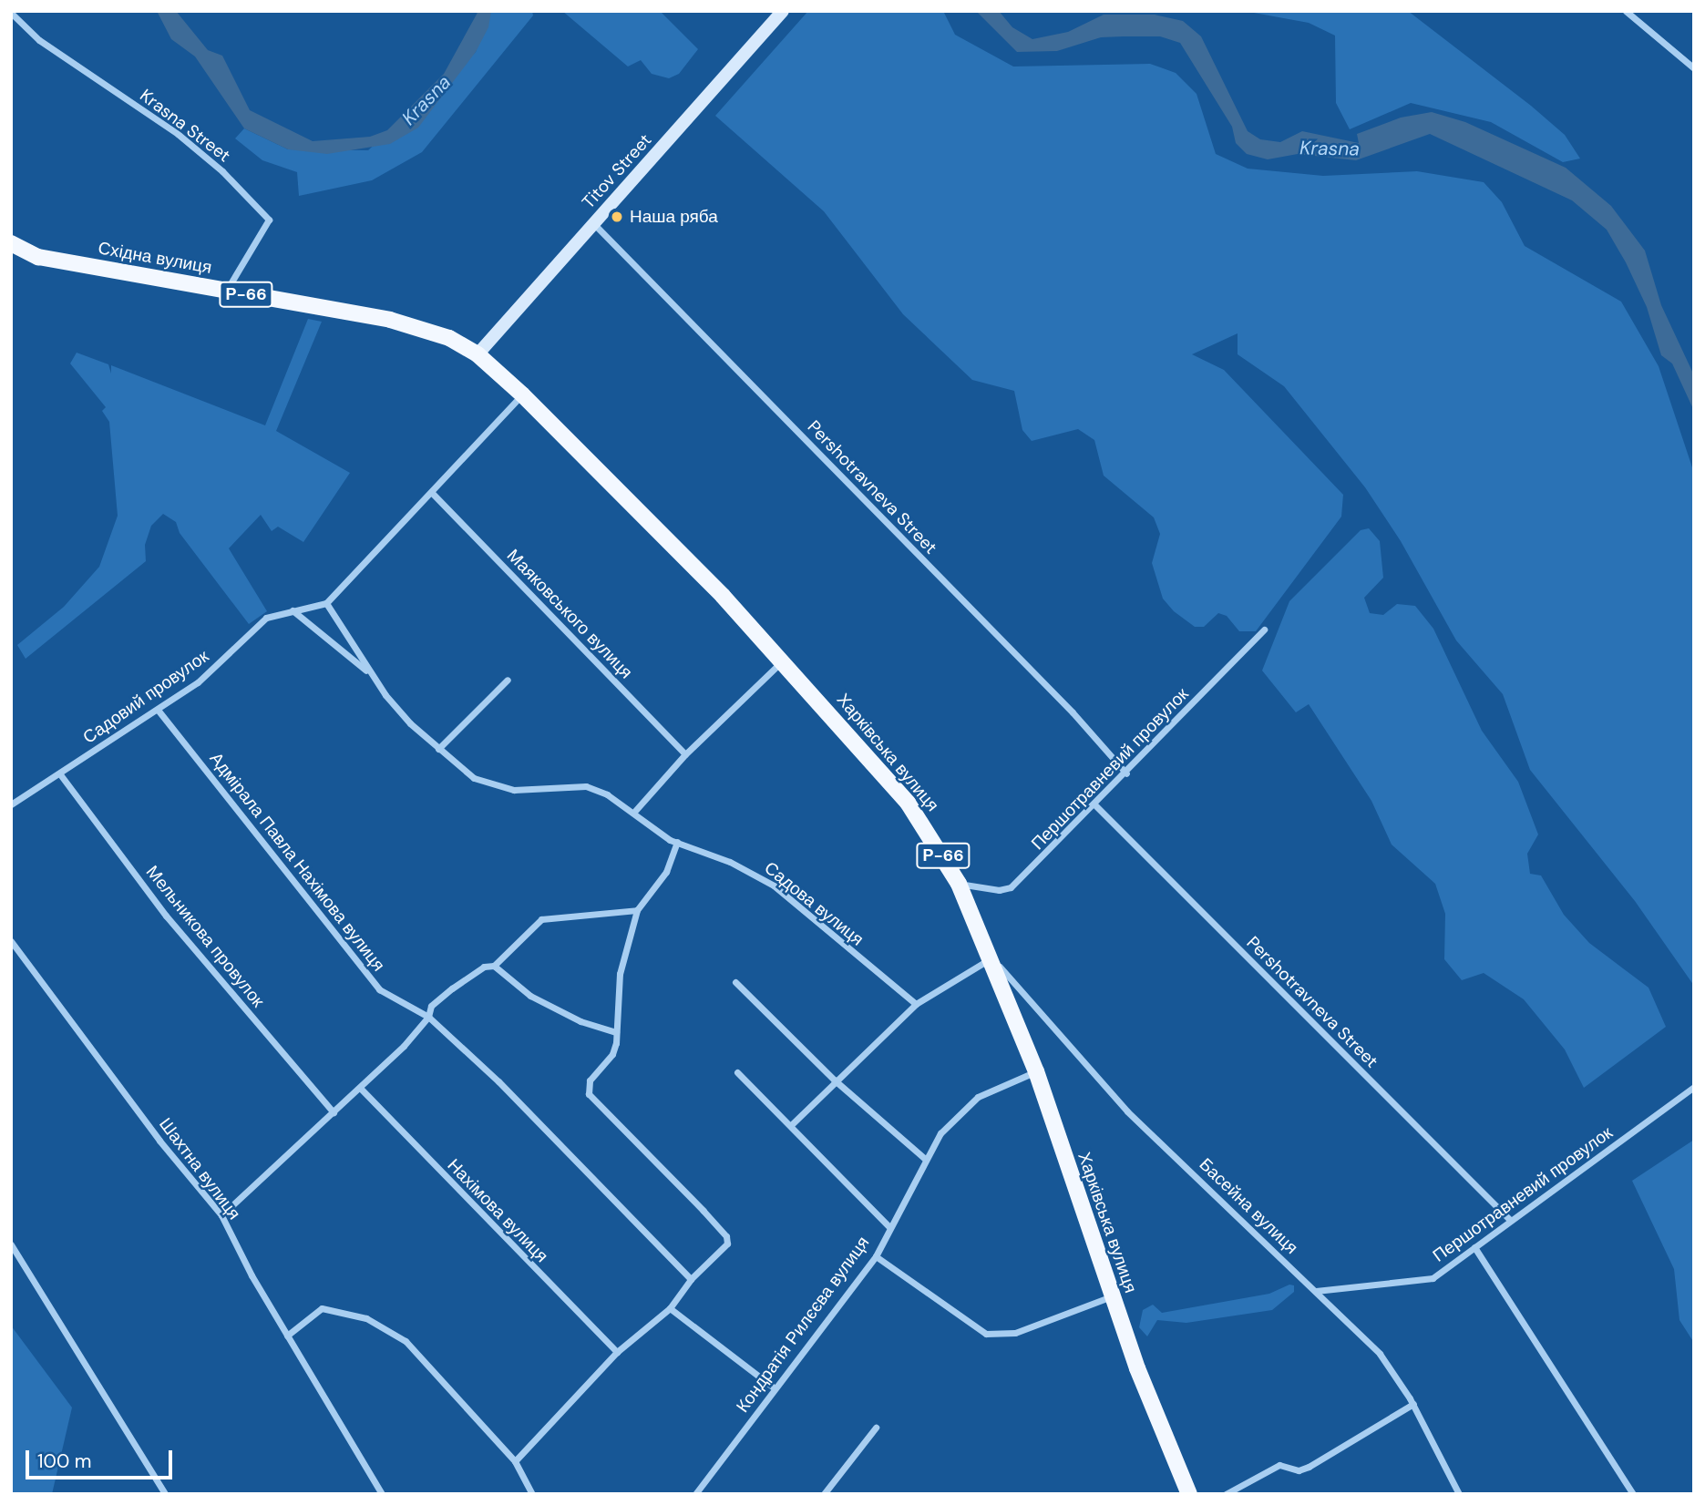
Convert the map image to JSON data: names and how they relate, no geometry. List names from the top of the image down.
{
  "streets": {
    "main road": ["Східна вулиця", "Р-66", "Харківська вулиця"],
    "street": [
      "Krasna Street",
      "Titov Street",
      "Pershotravneva Street",
      "Маяковського вулиця",
      "Садовий провулок",
      "Першотравневий провулок",
      "Адмірала Павла Нахімова вулиця",
      "Садова вулиця",
      "Мельникова провулок",
      "Шахтна вулиця",
      "Басейна вулиця",
      "Нахімова вулиця",
      "Кондратія Рилєєва вулиця"
    ]
  },
  "crossings": [
    ["Krasna Street", "Східна вулиця"],
    ["Titov Street", "Східна вулиця"],
    ["Titov Street", "Pershotravneva Street"],
    ["Titov Street", "Харківська вулиця"],
    ["Східна вулиця", "Харківська вулиця"],
    ["Pershotravneva Street", "Першотравневий провулок"],
    ["Садовий провулок", "Адмірала Павла Нахімова вулиця"],
    ["Садовий провулок", "Садова вулиця"],
    ["Садовий провулок", "Мельникова провулок"],
    ["Харківська вулиця", "Першотравневий провулок"],
    ["Харківська вулиця", "Басейна вулиця"],
    ["Харківська вулиця", "Кондратія Рилєєва вулиця"],
    ["Першотравневий провулок", "Басейна вулиця"]
  ],
  "water": ["Krasna"],
  "places": ["Наша ряба"],
  "scale_bar": "100 m"
}
